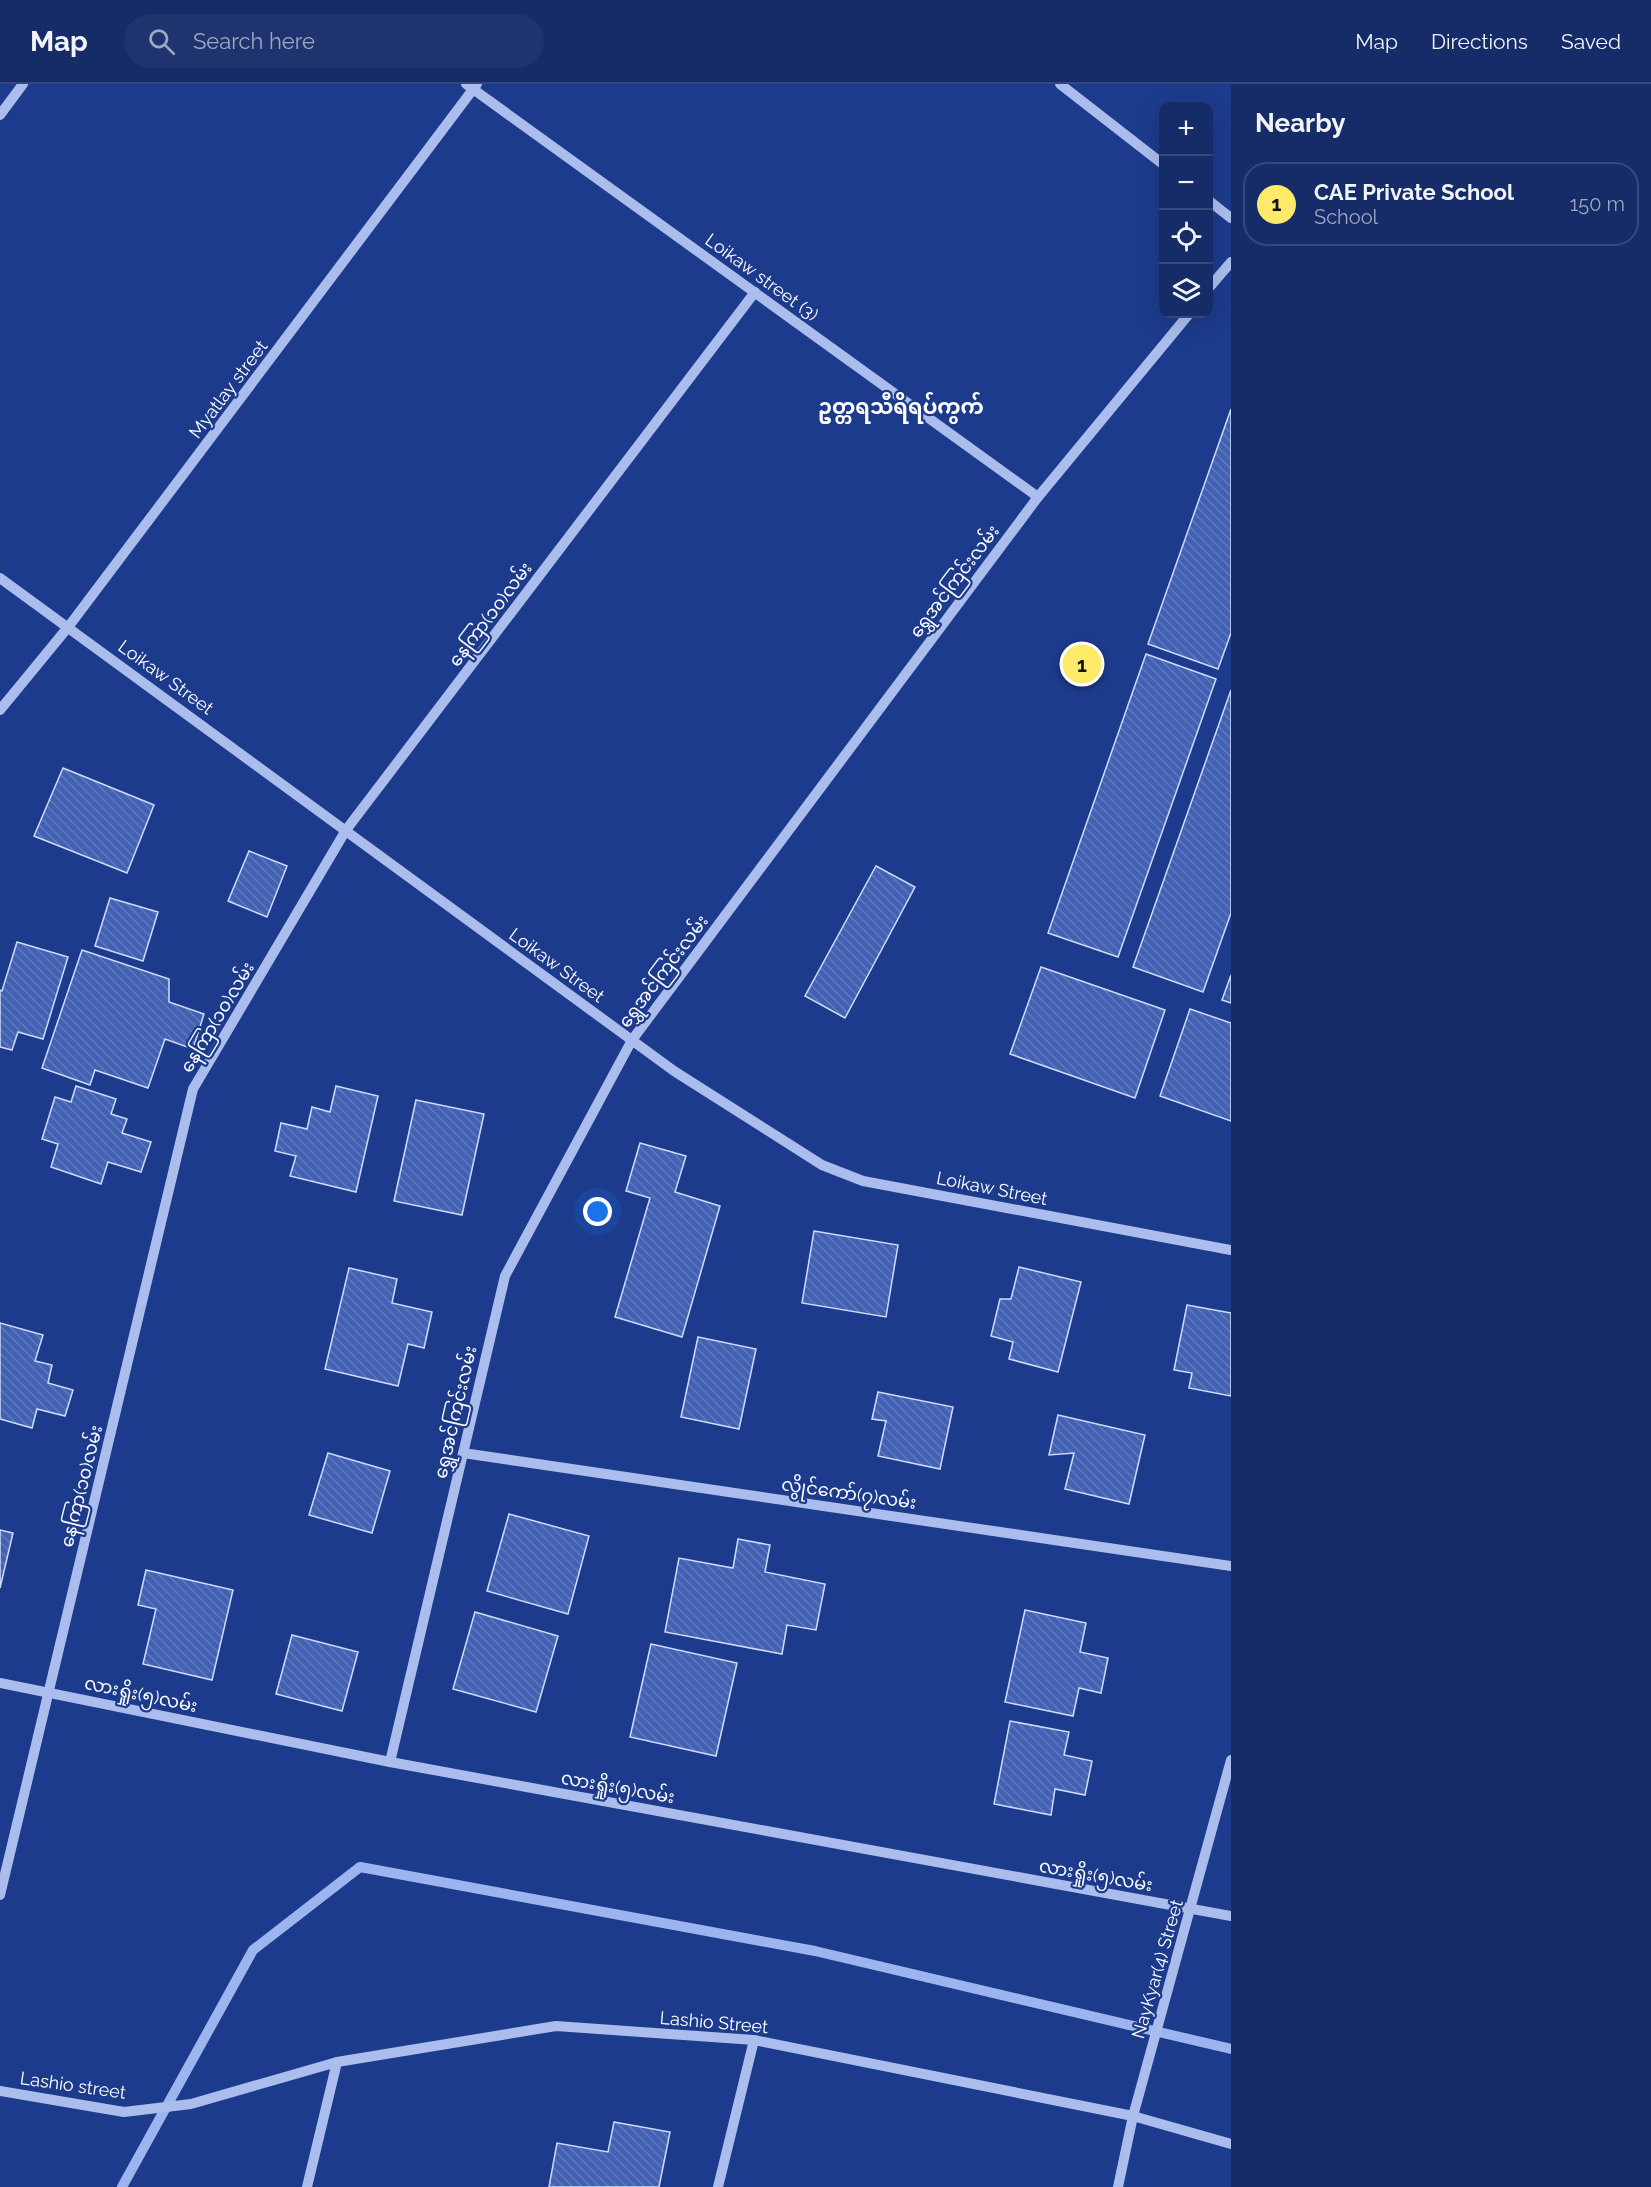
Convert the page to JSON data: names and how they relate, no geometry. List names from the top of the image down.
{
  "streets": {
    "street": [
      "Loikaw street (3)",
      "Myatlay street",
      "ရွှေအင်ကြင်းလမ်း",
      "နေကြာ(၁၀)လမ်း",
      "Loikaw Street",
      "လွိုင်ကော်(၇)လမ်း",
      "လားရှိုး(၅)လမ်း",
      "NayKyar(4) Street",
      "Lashio Street",
      "Lashio street"
    ]
  },
  "crossings": [
    ["Loikaw street (3)", "Myatlay street"],
    ["Loikaw street (3)", "ရွှေအင်ကြင်းလမ်း"],
    ["Loikaw street (3)", "နေကြာ(၁၀)လမ်း"],
    ["Myatlay street", "Loikaw Street"],
    ["ရွှေအင်ကြင်းလမ်း", "Loikaw Street"],
    ["ရွှေအင်ကြင်းလမ်း", "လွိုင်ကော်(၇)လမ်း"],
    ["ရွှေအင်ကြင်းလမ်း", "လားရှိုး(၅)လမ်း"],
    ["နေကြာ(၁၀)လမ်း", "Loikaw Street"],
    ["နေကြာ(၁၀)လမ်း", "လားရှိုး(၅)လမ်း"],
    ["လားရှိုး(၅)လမ်း", "NayKyar(4) Street"],
    ["NayKyar(4) Street", "Lashio Street"],
    ["Lashio Street", "Lashio street"]
  ],
  "districts": ["ဥတ္တရသီရိရပ်ကွက်"],
  "page": {
    "header": "Map",
    "search": "Search here",
    "nav": ["Map", "Directions", "Saved"],
    "heading": "Nearby",
    "map_buttons": ["+", "−"],
    "list": [
      {
        "mark": "1",
        "name": "CAE Private School",
        "note": "School",
        "value": "150 m"
      }
    ],
    "pins": "1"
  }
}
